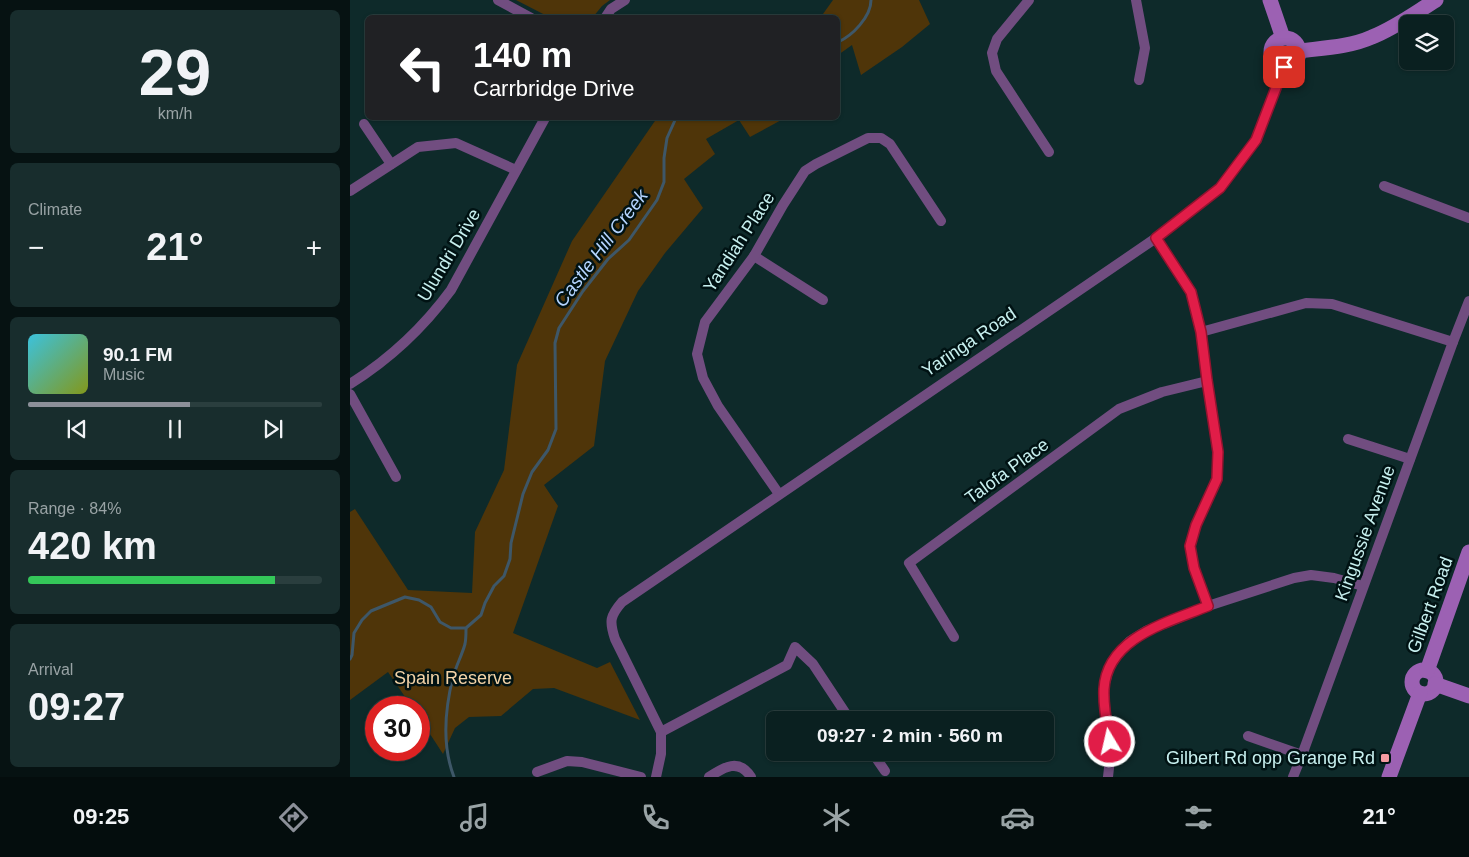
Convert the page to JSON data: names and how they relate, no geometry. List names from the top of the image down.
{
  "streets": {
    "street": [
      "Yandiah Place",
      "Ulundri Drive",
      "Yaringa Road",
      "Talofa Place",
      "Kingussie Avenue",
      "Gilbert Road"
    ]
  },
  "crossings": [
    ["Yandiah Place", "Yaringa Road"]
  ],
  "water": ["Castle Hill Creek"],
  "parks": ["Spain Reserve"],
  "places": {
    "transit": ["Gilbert Rd opp Grange Rd"]
  },
  "page": {
    "tile": [
      ["29", "km/h"],
      "Climate",
      ["Range · 84%", "420 km"],
      ["Arrival", "09:27"]
    ],
    "turn": ["140 m", "Carrbridge Drive"],
    "heat": ["−", "21°", "+"],
    "song": ["90.1 FM", "Music"],
    "limit": "30",
    "trip": "09:27 · 2 min · 560 m",
    "tabs": ["09:25", "21°"]
  }
}
